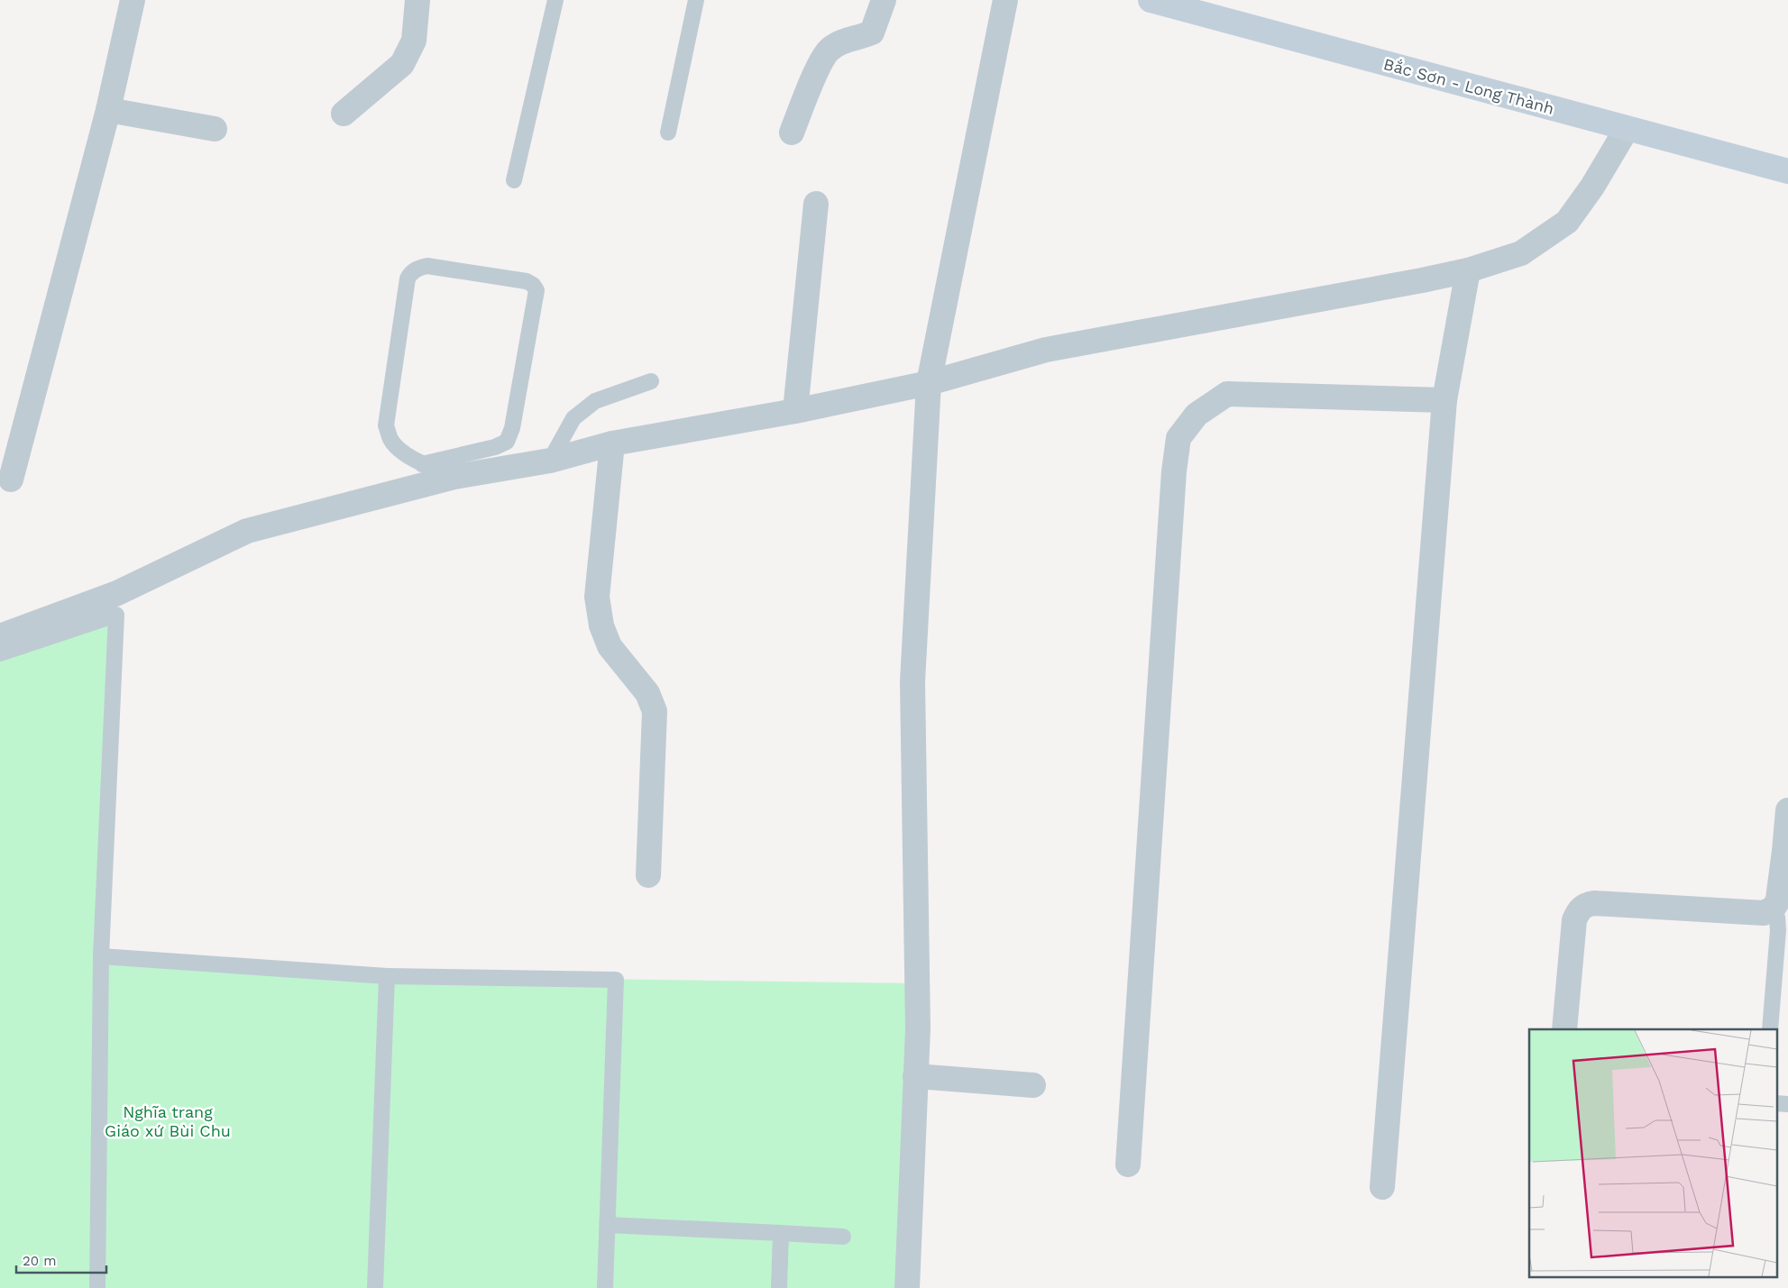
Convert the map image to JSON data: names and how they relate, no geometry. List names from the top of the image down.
{
  "streets": {
    "main road": ["Bắc Sơn - Long Thành"]
  },
  "parks": ["Nghĩa trang Giáo xứ Bùi Chu"],
  "scale_bar": "20 m"
}
